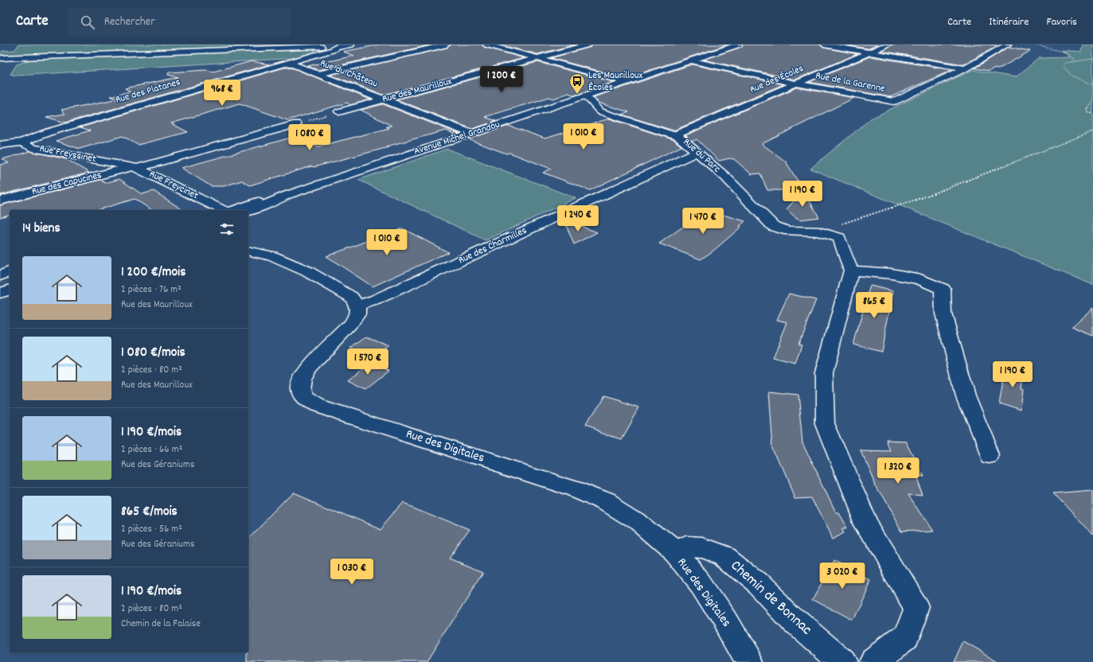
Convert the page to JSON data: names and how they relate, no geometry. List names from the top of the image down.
{
  "streets": {
    "street": [
      "Rue du Château",
      "Rue des Écoles",
      "Rue de la Garenne",
      "Rue des Maurilloux",
      "Rue des Platanes",
      "Avenue Michel Grandou",
      "Rue Freyssinet",
      "Rue du Parc",
      "Rue des Capucines",
      "Rue Freycinet",
      "Rue des Charmilles",
      "Rue des Digitales",
      "Chemin de Bonnac"
    ]
  },
  "crossings": [
    ["Rue du Château", "Rue des Maurilloux"],
    ["Rue du Château", "Rue des Platanes"],
    ["Rue du Château", "Avenue Michel Grandou"],
    ["Rue des Écoles", "Rue de la Garenne"],
    ["Rue des Écoles", "Rue du Parc"],
    ["Rue de la Garenne", "Avenue Michel Grandou"],
    ["Rue des Platanes", "Rue Freyssinet"],
    ["Avenue Michel Grandou", "Rue du Parc"],
    ["Rue Freyssinet", "Rue des Capucines"],
    ["Rue Freyssinet", "Rue Freycinet"],
    ["Rue du Parc", "Rue des Charmilles"],
    ["Rue des Capucines", "Rue Freycinet"],
    ["Rue des Charmilles", "Rue des Digitales"],
    ["Rue des Digitales", "Chemin de Bonnac"]
  ],
  "places": {
    "bus stop": ["Les Maurilloux Écoles"]
  },
  "page": {
    "header": "Carte",
    "search": "Rechercher",
    "nav": ["Carte", "Itinéraire", "Favoris"],
    "price": [
      "1 200 €",
      "968 €",
      "1 010 €",
      "1 080 €",
      "1 190 €",
      "1 240 €",
      "1 470 €",
      "1 010 €",
      "865 €",
      "1 570 €",
      "1 190 €",
      "1 320 €",
      "1 030 €",
      "3 020 €"
    ],
    "heading": "14 biens",
    "list": [
      {
        "name": "1 200 €/mois",
        "note": "2 pièces · 76 m² · Rue des Maurilloux"
      },
      {
        "name": "1 080 €/mois",
        "note": "2 pièces · 80 m² · Rue des Maurilloux"
      },
      {
        "name": "1 190 €/mois",
        "note": "2 pièces · 66 m² · Rue des Géraniums"
      },
      {
        "name": "865 €/mois",
        "note": "2 pièces · 56 m² · Rue des Géraniums"
      },
      {
        "name": "1 190 €/mois",
        "note": "2 pièces · 80 m² · Chemin de la Falaise"
      }
    ]
  }
}
